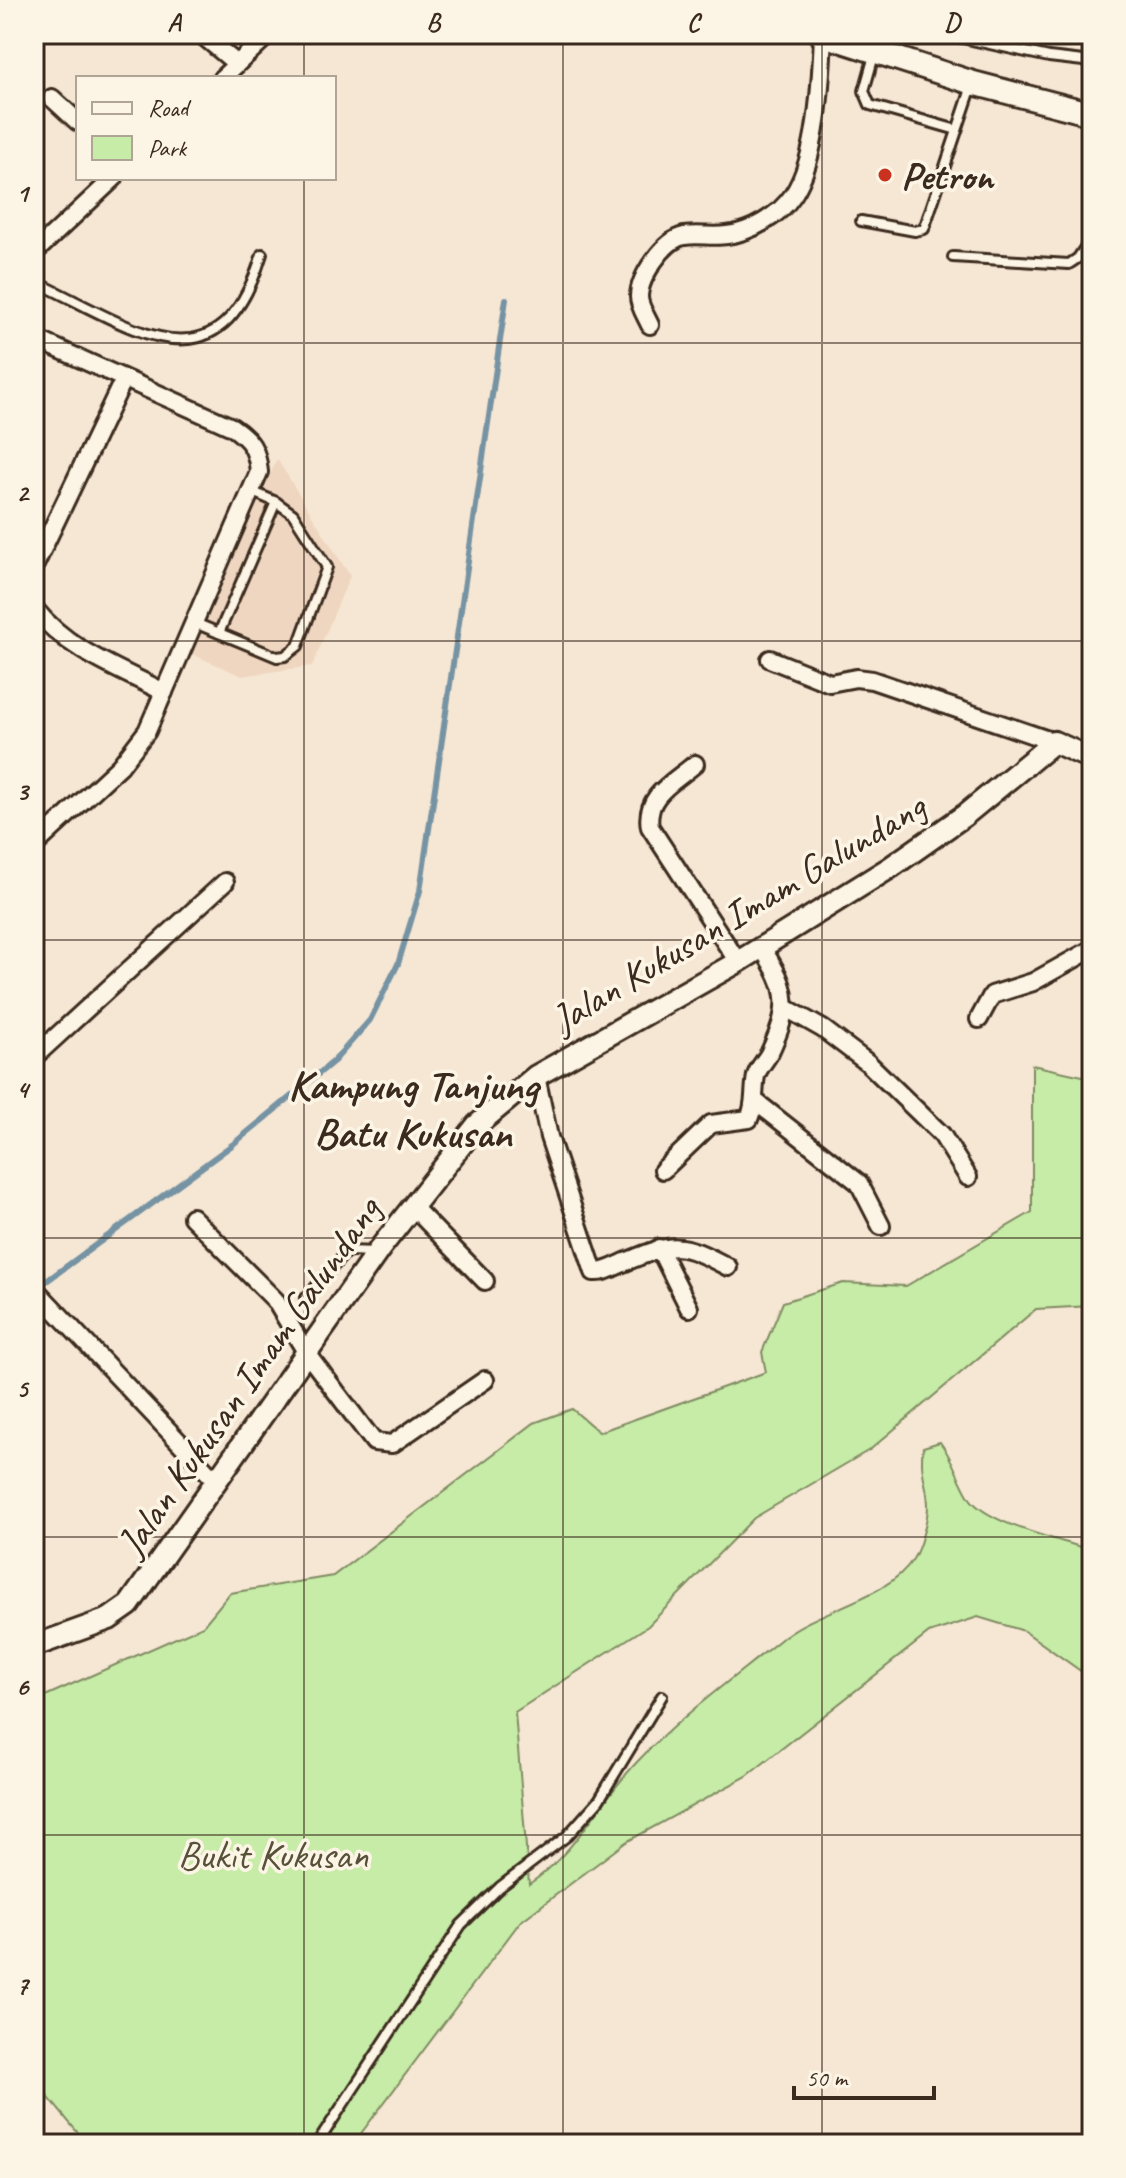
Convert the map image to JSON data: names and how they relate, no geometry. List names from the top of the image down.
{
  "streets": {
    "street": ["Jalan Kukusan Imam Galundang"]
  },
  "districts": ["Kampung Tanjung Batu Kukusan"],
  "parks": ["Bukit Kukusan"],
  "places": ["Petron"],
  "legend": ["Road", "Park"],
  "scale_bar": "50 m",
  "grid": {
    "columns": [
      "A",
      "B",
      "C",
      "D"
    ],
    "rows": [
      "1",
      "2",
      "3",
      "4",
      "5",
      "6",
      "7"
    ]
  }
}
